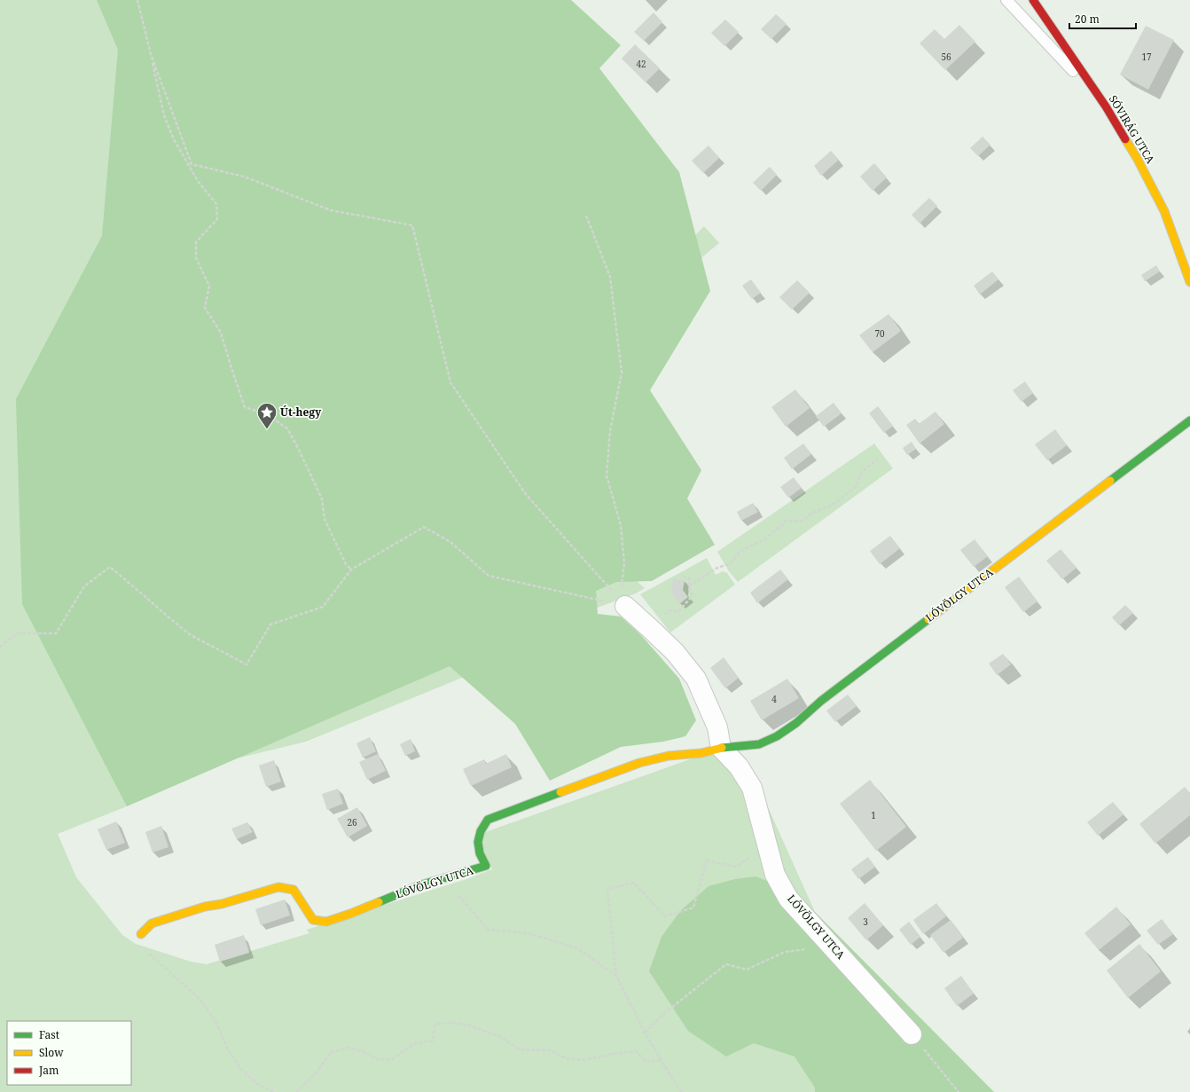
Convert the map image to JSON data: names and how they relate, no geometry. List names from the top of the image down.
{
  "streets": {
    "street": ["SÓVIRÁG UTCA", "LÓVÖLGY UTCA"]
  },
  "places": {
    "place": ["Út-hegy"]
  },
  "house_numbers": [
    "56",
    "17",
    "42",
    "70",
    "4",
    "1",
    "26",
    "3"
  ],
  "legend": ["Fast", "Slow", "Jam"],
  "scale_bar": "20 m"
}
